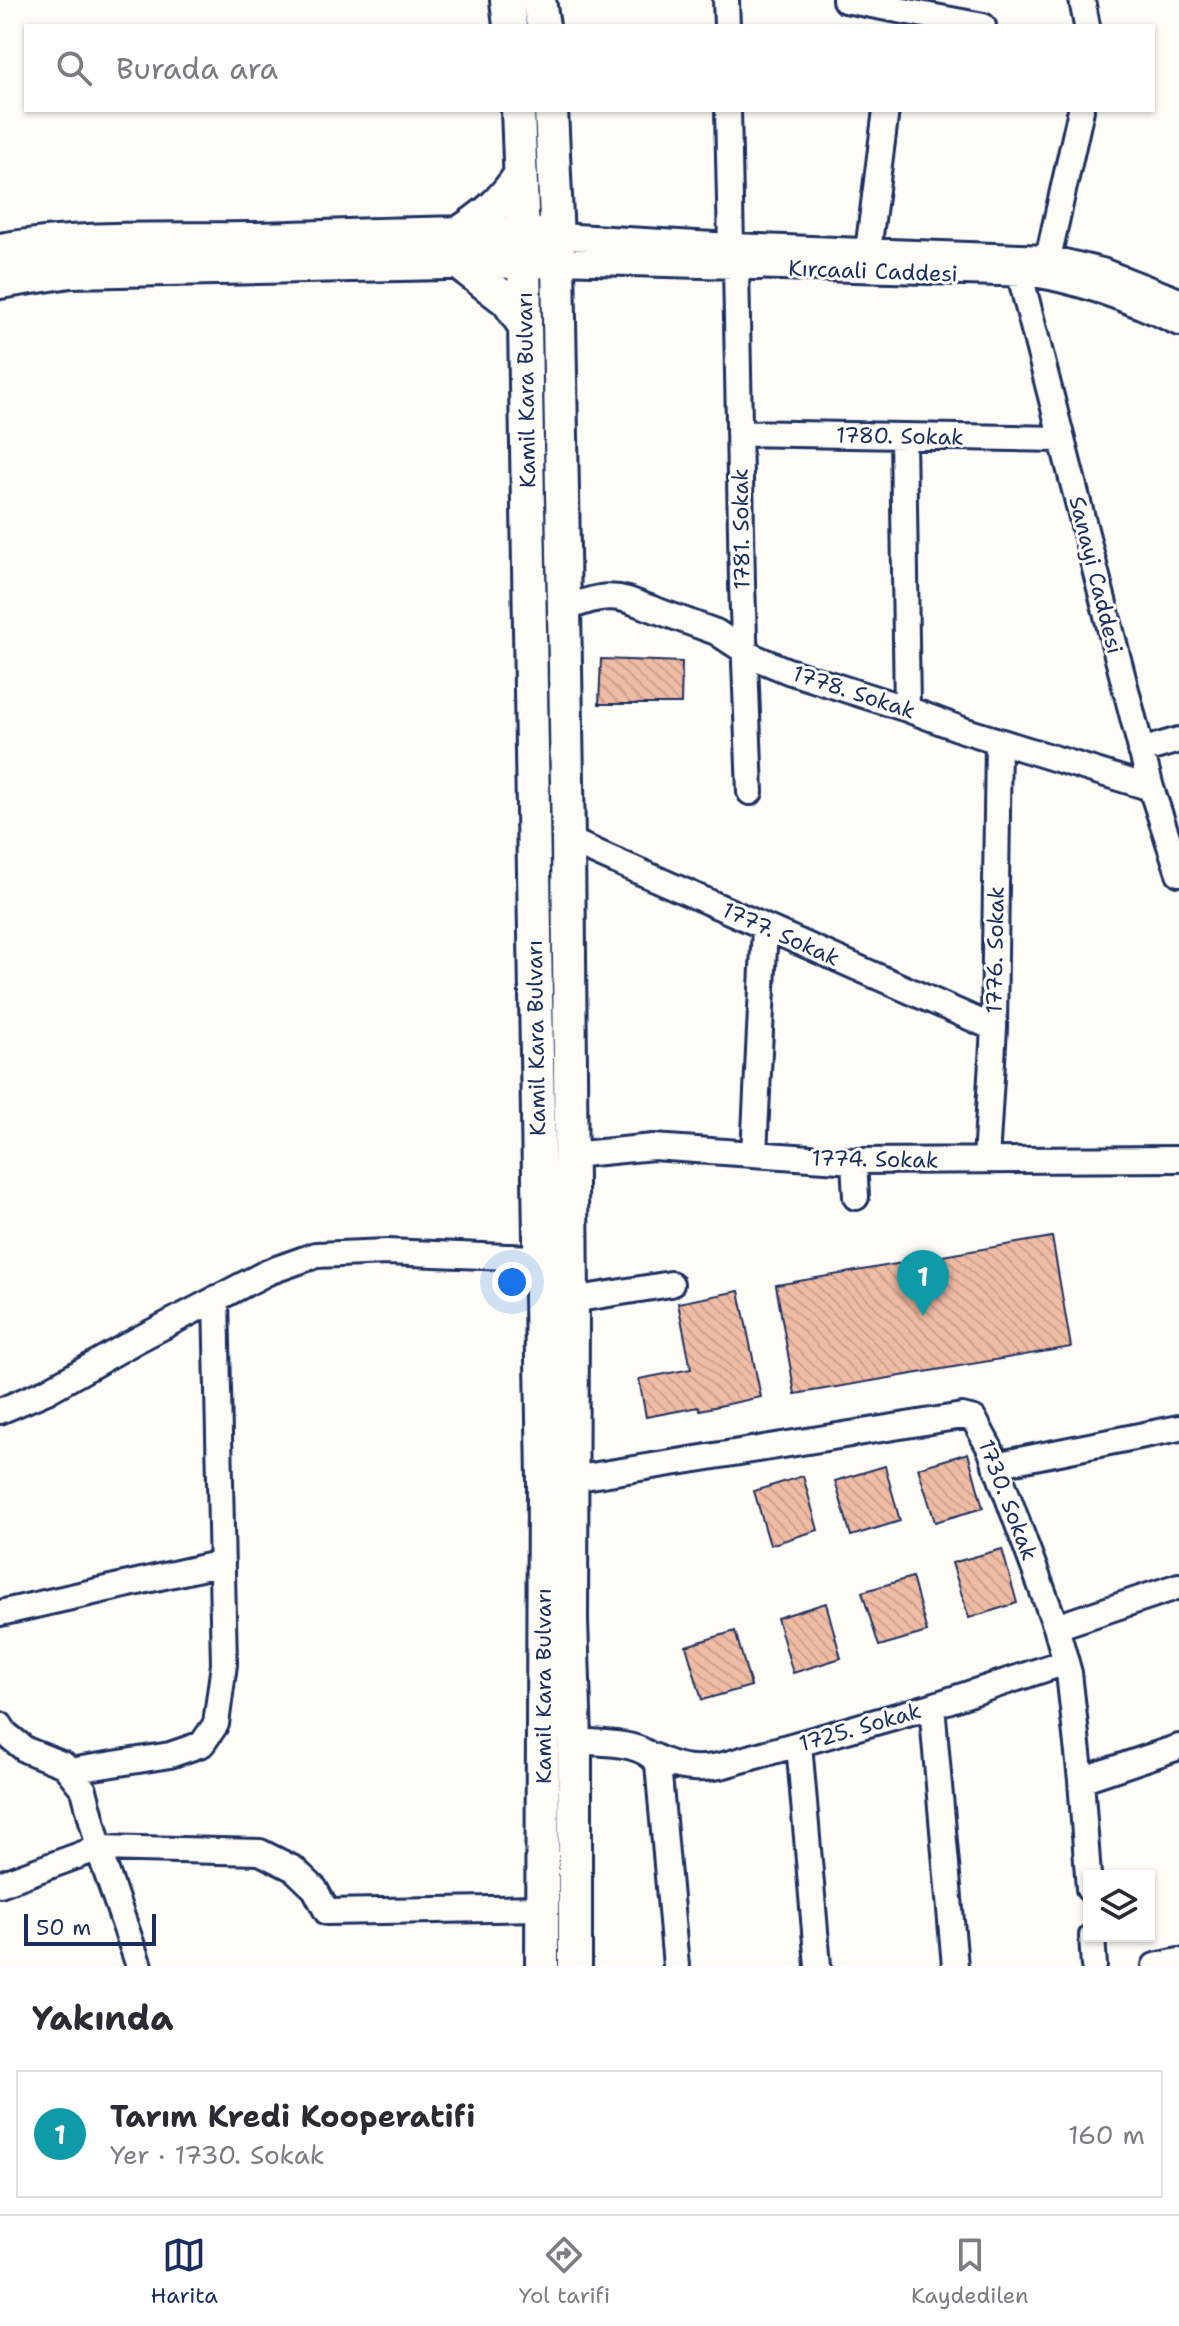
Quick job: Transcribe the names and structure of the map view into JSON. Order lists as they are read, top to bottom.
{
  "streets": {
    "main road": ["Kamil Kara Bulvarı"],
    "street": [
      "Kırcaali Caddesi",
      "1780. Sokak",
      "1781. Sokak",
      "Sanayi Caddesi",
      "1778. Sokak",
      "1777. Sokak",
      "1776. Sokak",
      "1774. Sokak",
      "1730. Sokak",
      "1725. Sokak"
    ]
  },
  "crossings": [
    ["Kırcaali Caddesi", "Kamil Kara Bulvarı"],
    ["Kırcaali Caddesi", "1781. Sokak"],
    ["Kırcaali Caddesi", "Sanayi Caddesi"],
    ["Kamil Kara Bulvarı", "1778. Sokak"],
    ["Kamil Kara Bulvarı", "1777. Sokak"],
    ["Kamil Kara Bulvarı", "1774. Sokak"],
    ["Kamil Kara Bulvarı", "1730. Sokak"],
    ["Kamil Kara Bulvarı", "1725. Sokak"],
    ["1780. Sokak", "1781. Sokak"],
    ["1780. Sokak", "Sanayi Caddesi"],
    ["1781. Sokak", "1778. Sokak"],
    ["Sanayi Caddesi", "1778. Sokak"],
    ["1778. Sokak", "1776. Sokak"],
    ["1777. Sokak", "1776. Sokak"],
    ["1776. Sokak", "1774. Sokak"],
    ["1730. Sokak", "1725. Sokak"]
  ],
  "scale_bar": "50 m",
  "page": {
    "search": "Burada ara",
    "pins": "1",
    "scale": "50 m",
    "heading": "Yakında",
    "list": [
      {
        "mark": "1",
        "name": "Tarım Kredi Kooperatifi",
        "note": "Yer · 1730. Sokak",
        "value": "160 m"
      }
    ],
    "nav": ["Harita", "Yol tarifi", "Kaydedilen"]
  }
}
